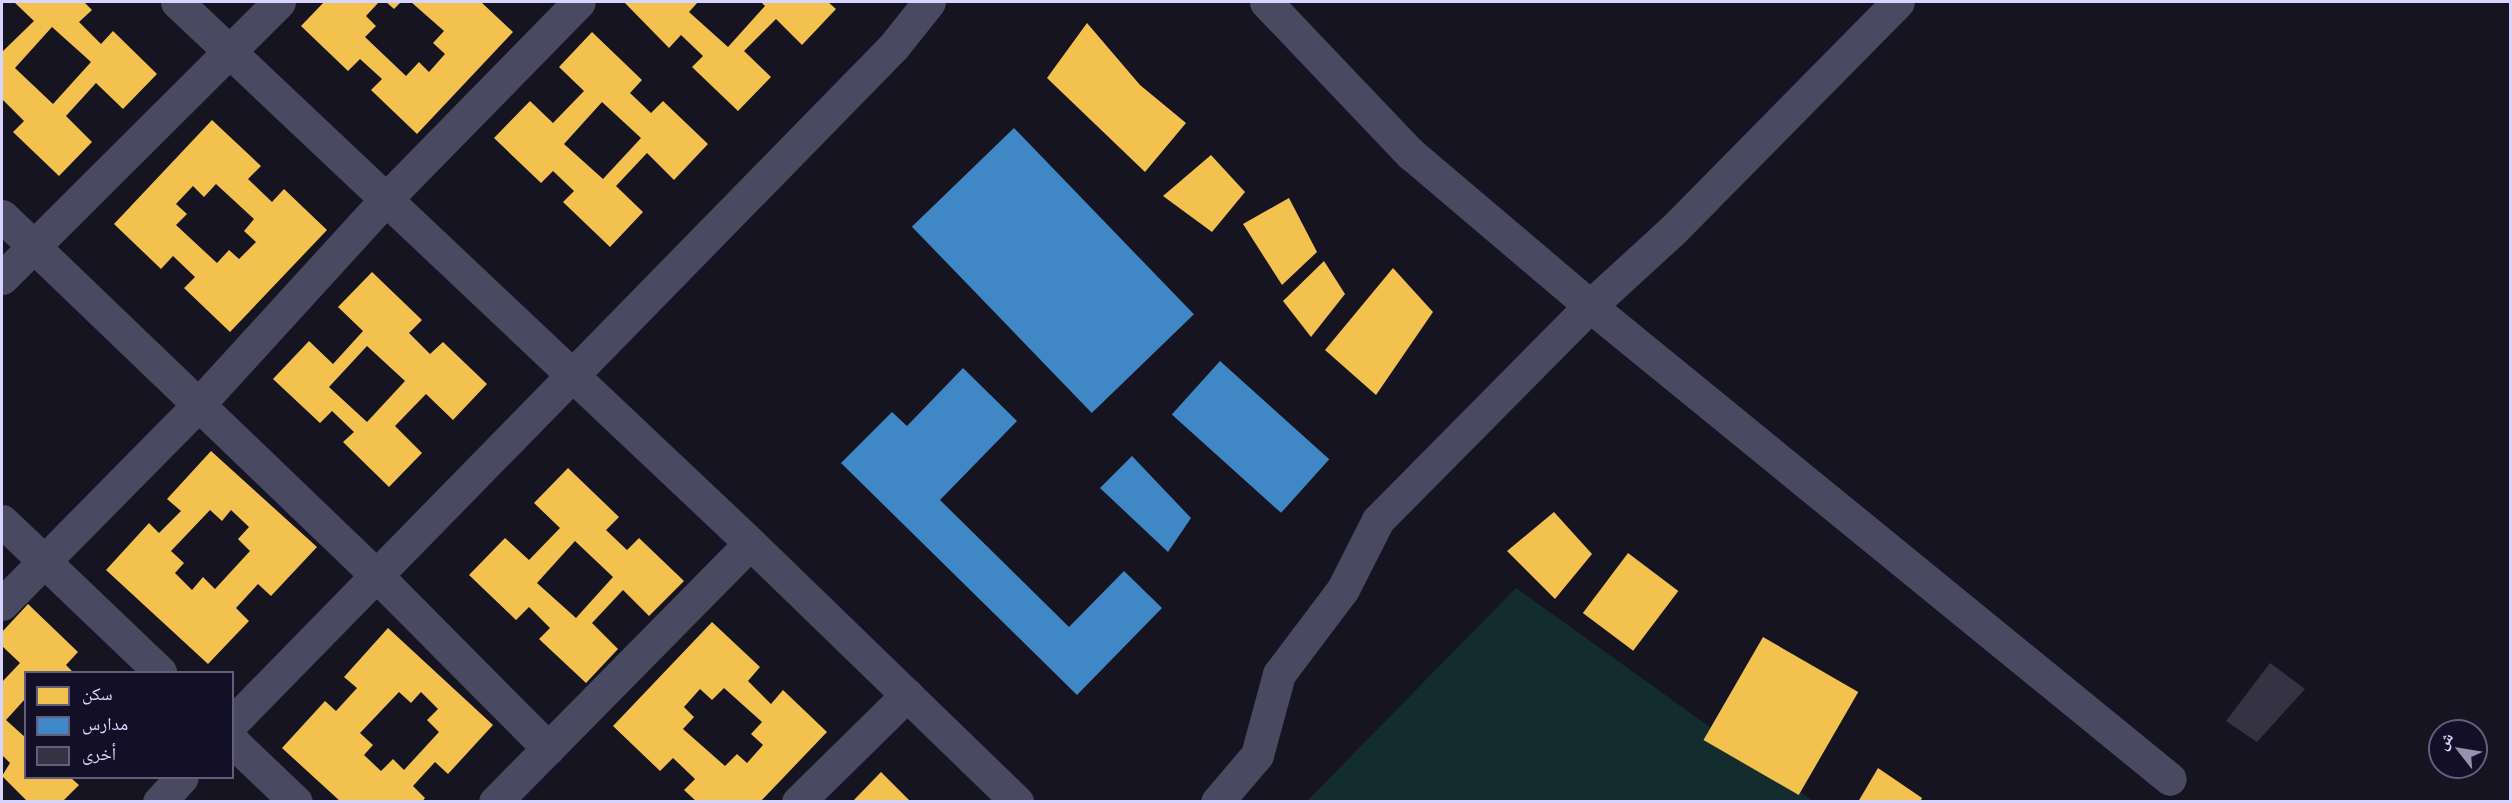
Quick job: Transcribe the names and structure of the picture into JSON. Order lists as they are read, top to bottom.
{
  "legend": ["سكن", "مدارس", "أخرى"],
  "north": "top left"
}
